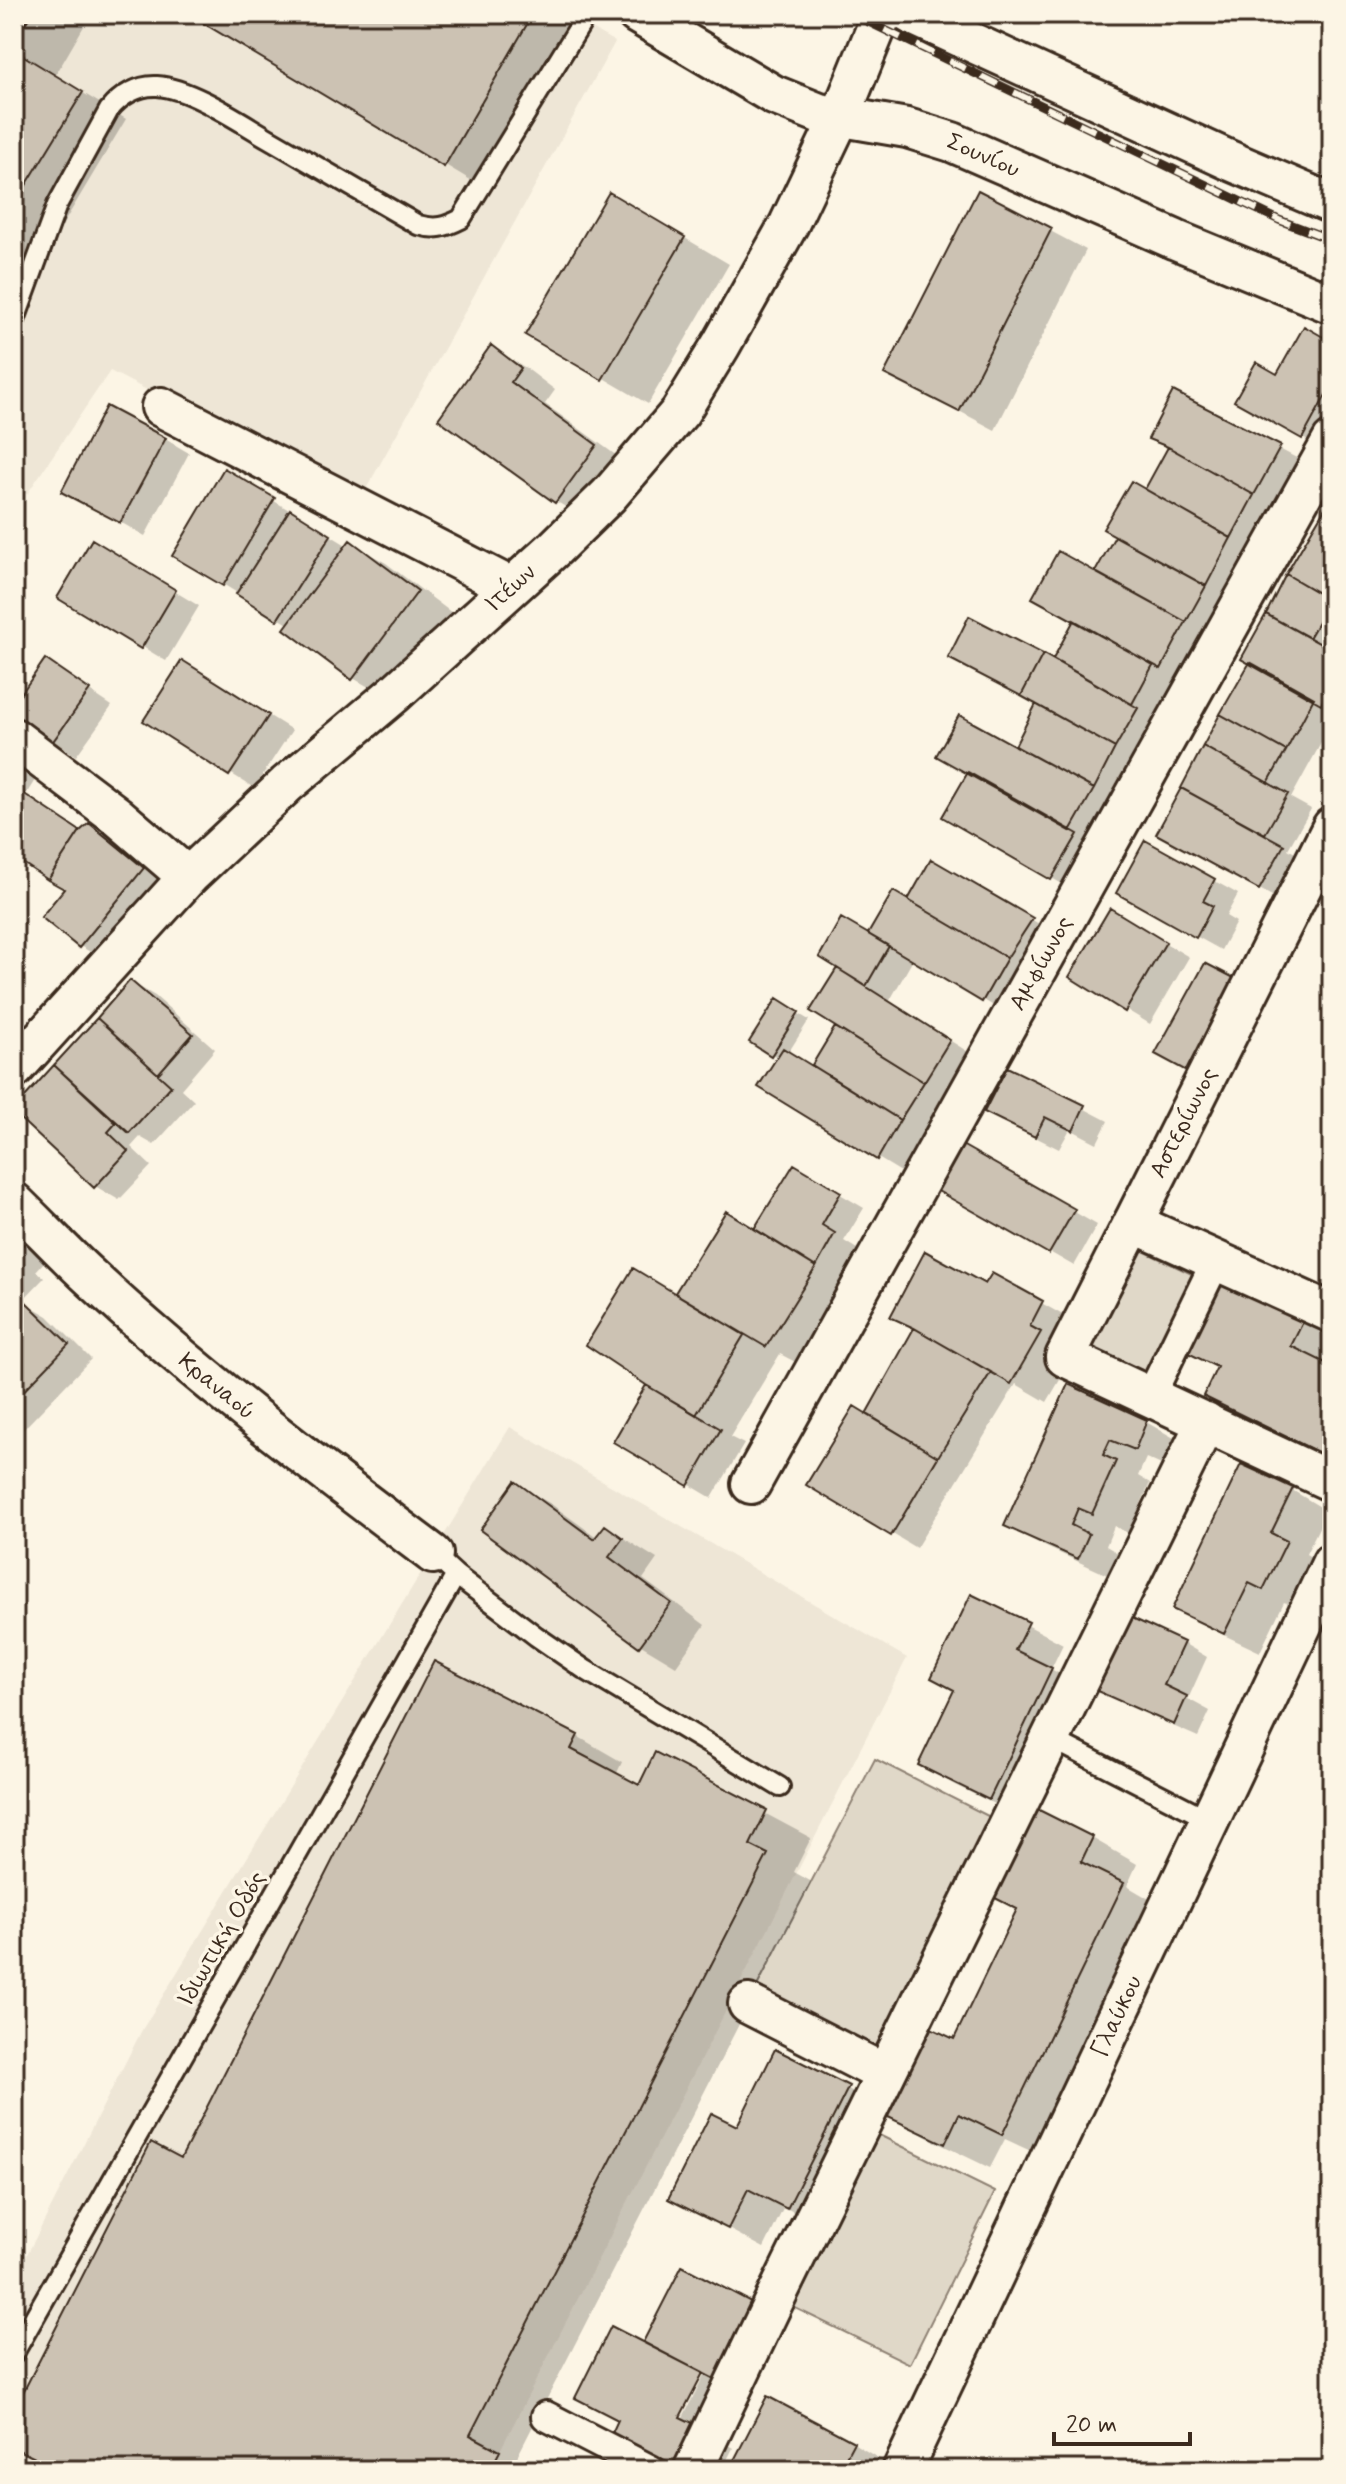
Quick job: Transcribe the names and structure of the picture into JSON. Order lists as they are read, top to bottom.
{
  "streets": {
    "street": [
      "Σουνίου",
      "Ιτέων",
      "Αμφίωνος",
      "Αστερίωνος",
      "Κραναού",
      "Γλαύκου"
    ],
    "lane": ["Ιδιωτική Οδός"]
  },
  "crossings": [
    ["Σουνίου", "Ιτέων"],
    ["Κραναού", "Ιδιωτική Οδός"]
  ],
  "scale_bar": "20 m"
}
